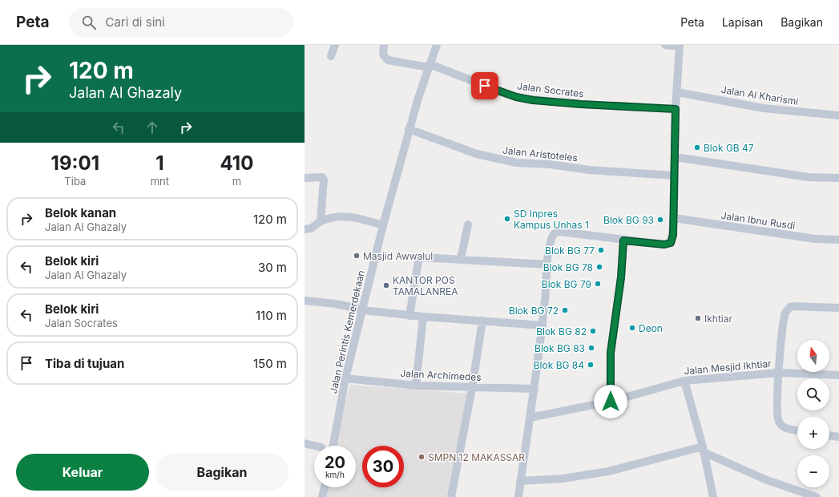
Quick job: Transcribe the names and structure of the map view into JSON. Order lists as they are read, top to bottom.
{
  "streets": {
    "street": [
      "Jalan Socrates",
      "Jalan Al Kharismi",
      "Jalan Aristoteles",
      "Jalan Ibnu Rusdi",
      "Jalan Perintis Kemerdekaan",
      "Jalan Mesjid Ikhtiar",
      "Jalan Archimedes"
    ]
  },
  "crossings": [
    ["Jalan Socrates", "Jalan Perintis Kemerdekaan"],
    ["Jalan Aristoteles", "Jalan Perintis Kemerdekaan"],
    ["Jalan Perintis Kemerdekaan", "Jalan Archimedes"]
  ],
  "places": [
    "Blok GB 47",
    "SD Inpres Kampus Unhas 1",
    "Blok BG 93",
    "Blok BG 77",
    "Masjid Awwalul",
    "Blok BG 78",
    "Blok BG 79",
    "KANTOR POS TAMALANREA",
    "Blok BG 72",
    "Ikhtiar",
    "Deon",
    "Blok BG 82",
    "Blok BG 83",
    "Blok BG 84",
    "SMPN 12 MAKASSAR"
  ],
  "north": "top",
  "page": {
    "header": "Peta",
    "search": "Cari di sini",
    "nav": ["Peta", "Lapisan", "Bagikan"],
    "turn": ["120 m", "Jalan Al Ghazaly"],
    "eta": [
      "19:01",
      "Tiba",
      "1",
      "mnt",
      "410",
      "m"
    ],
    "list": [
      {
        "name": "Belok kanan",
        "note": "Jalan Al Ghazaly",
        "value": "120 m"
      },
      {
        "name": "Belok kiri",
        "note": "Jalan Al Ghazaly",
        "value": "30 m"
      },
      {
        "name": "Belok kiri",
        "note": "Jalan Socrates",
        "value": "110 m"
      },
      {
        "name": "Tiba di tujuan",
        "value": "150 m"
      }
    ],
    "map_buttons": ["+", "−"],
    "speed": "20 km/h",
    "limit": "30",
    "buttons": ["Keluar", "Bagikan"]
  }
}
